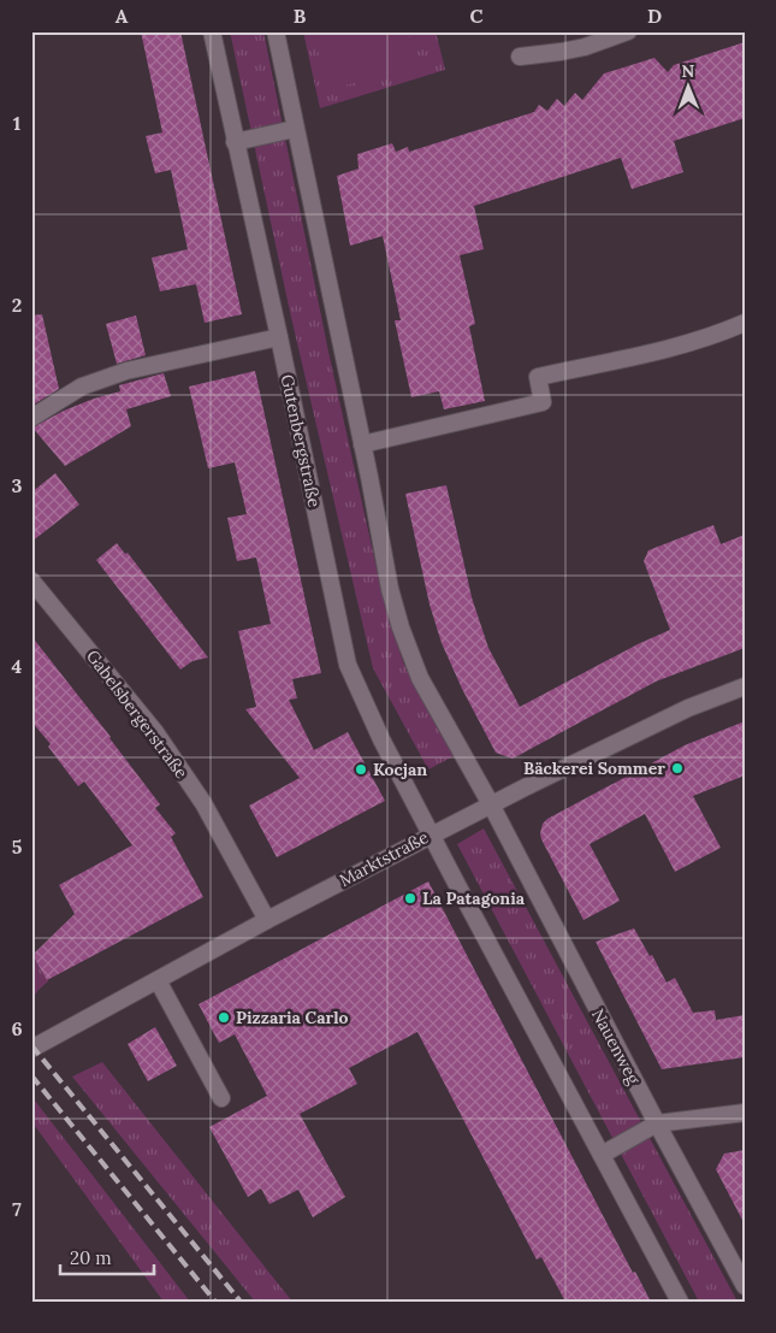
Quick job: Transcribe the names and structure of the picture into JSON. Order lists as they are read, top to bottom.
{
  "streets": {
    "street": [
      "Gutenbergstraße",
      "Gabelsbergerstraße",
      "Marktstraße",
      "Nauenweg"
    ]
  },
  "crossings": [
    ["Gutenbergstraße", "Marktstraße"],
    ["Gabelsbergerstraße", "Marktstraße"],
    ["Marktstraße", "Nauenweg"]
  ],
  "places": [
    "Bäckerei Sommer",
    "Kocjan",
    "La Patagonia",
    "Pizzaria Carlo"
  ],
  "scale_bar": "20 m",
  "north": "top",
  "grid": {
    "columns": [
      "A",
      "B",
      "C",
      "D"
    ],
    "rows": [
      "1",
      "2",
      "3",
      "4",
      "5",
      "6",
      "7"
    ]
  }
}
